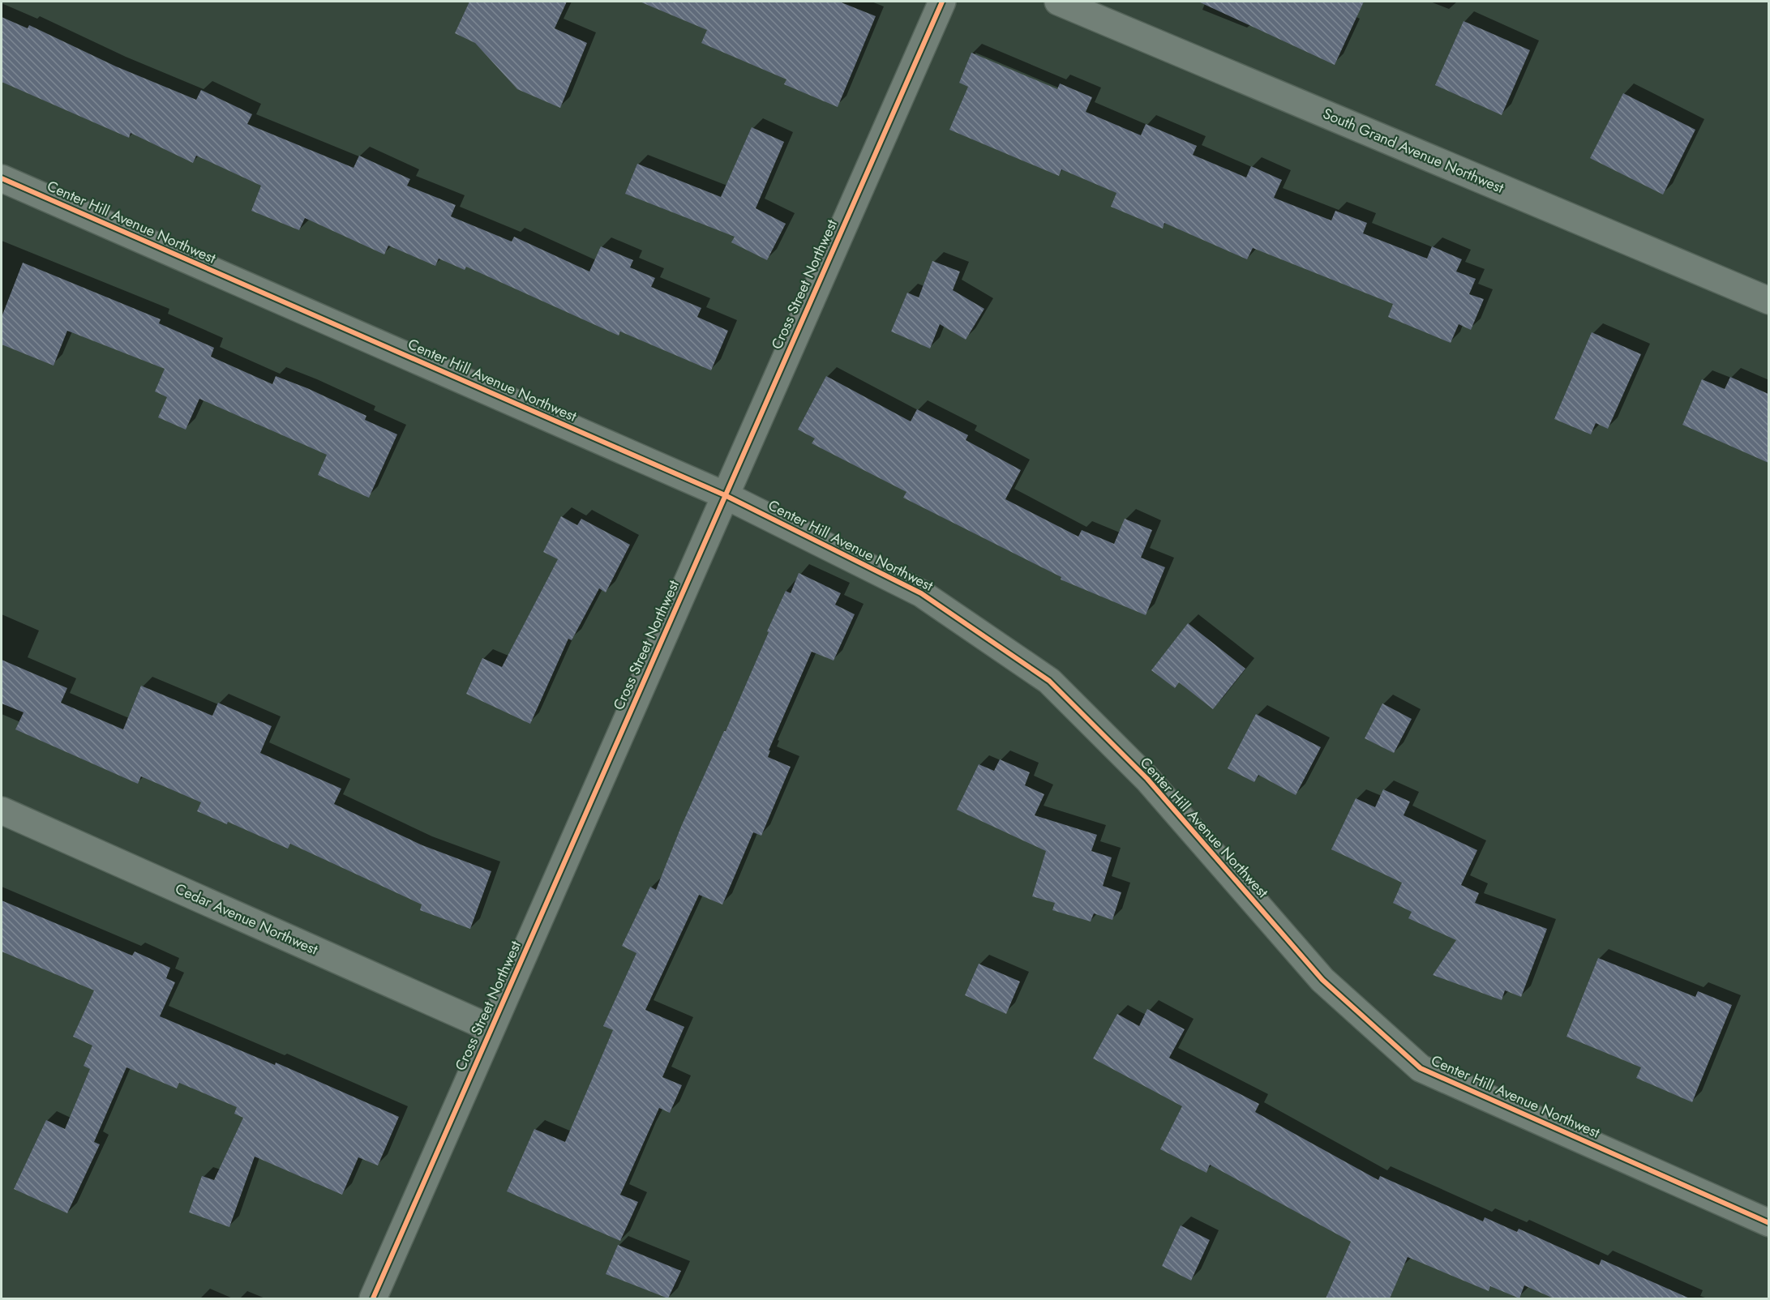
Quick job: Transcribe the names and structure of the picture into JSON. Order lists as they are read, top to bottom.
{
  "streets": {
    "street": [
      "South Grand Avenue Northwest",
      "Center Hill Avenue Northwest",
      "Cross Street Northwest",
      "Cedar Avenue Northwest"
    ]
  },
  "crossings": [
    ["Center Hill Avenue Northwest", "Cross Street Northwest"],
    ["Cross Street Northwest", "Cedar Avenue Northwest"]
  ]
}
